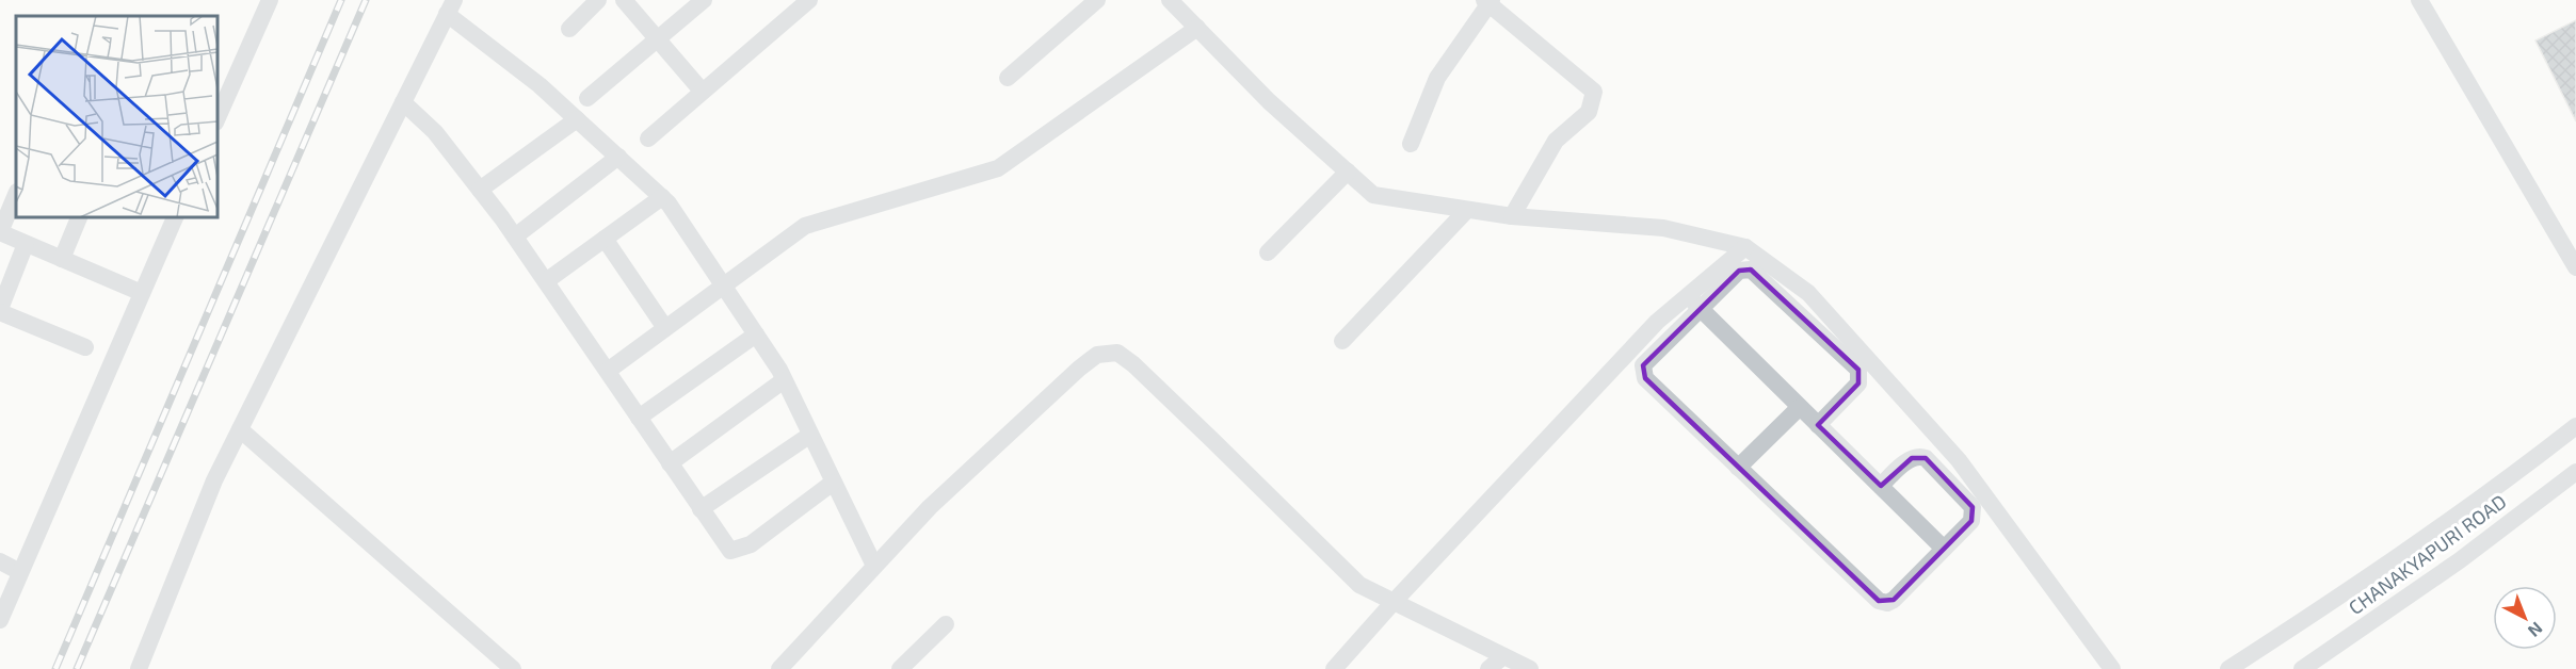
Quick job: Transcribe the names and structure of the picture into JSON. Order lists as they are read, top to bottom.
{
  "streets": {
    "street": ["CHANAKYAPURI ROAD"]
  },
  "north": "bottom right"
}
